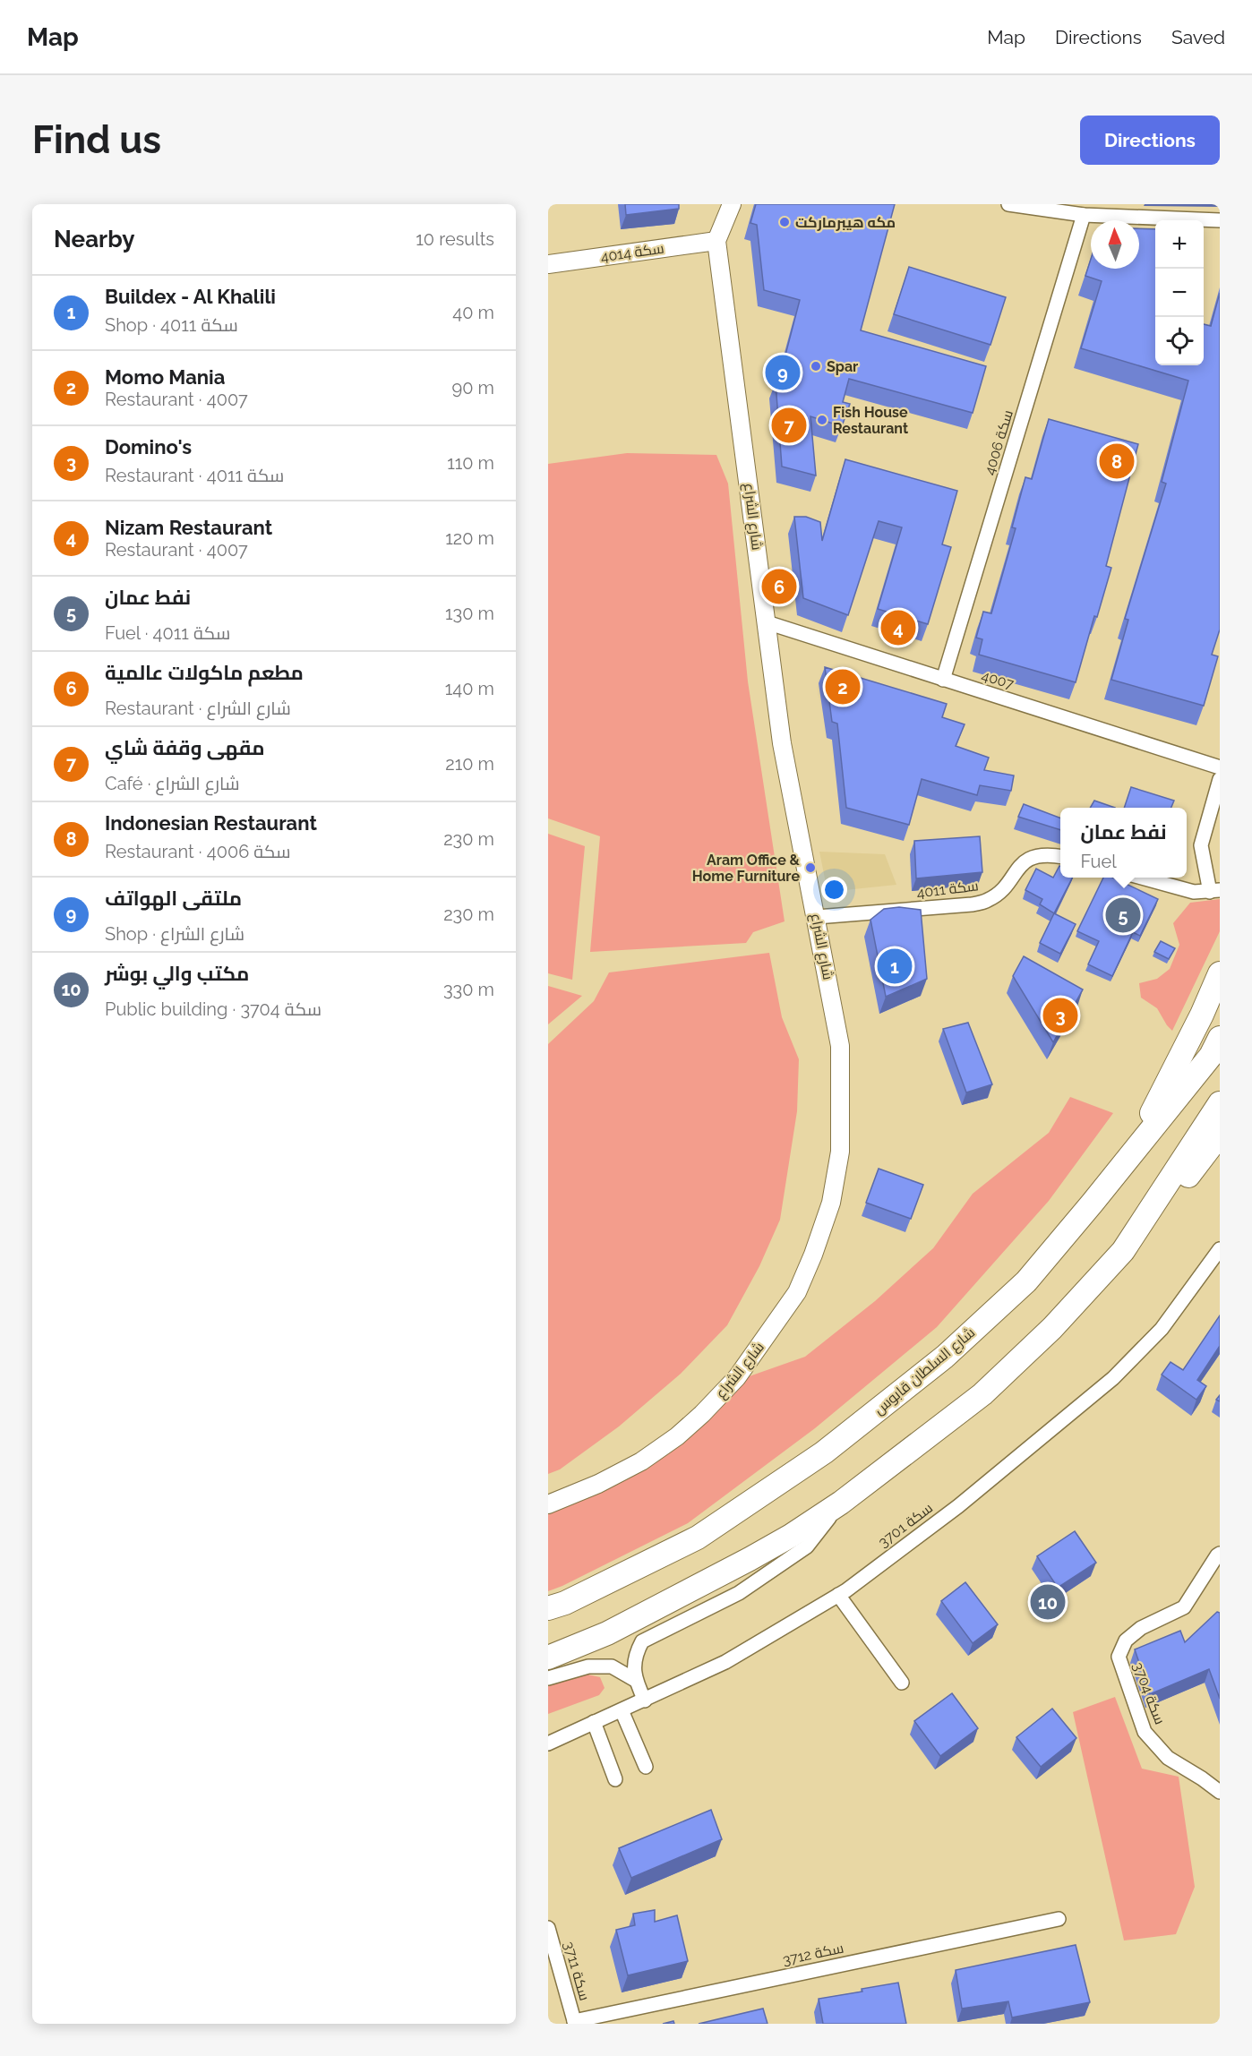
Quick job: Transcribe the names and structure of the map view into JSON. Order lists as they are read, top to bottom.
{
  "streets": {
    "highway": ["شارع السلطان قابوس"],
    "street": [
      "سكة 4014",
      "سكة 4006",
      "شارع الشراع",
      "4007",
      "سكة 4011",
      "سكة 3701",
      "سكة 3704",
      "سكة 3712",
      "سكة 3711"
    ]
  },
  "crossings": [
    ["سكة 4014", "شارع الشراع"],
    ["سكة 4006", "4007"],
    ["شارع الشراع", "4007"],
    ["شارع الشراع", "سكة 4011"],
    ["سكة 3712", "سكة 3711"]
  ],
  "places": [
    "مكه هيبرماركت",
    "Spar",
    "Fish House Restaurant",
    "Aram Office & Home Furniture"
  ],
  "north": "top",
  "page": {
    "header": "Map",
    "nav": ["Map", "Directions", "Saved"],
    "buttons": "Directions",
    "title": "Find us",
    "heading": ["Nearby", "10 results"],
    "map_buttons": ["+", "−"],
    "list": [
      {
        "mark": "1",
        "name": "Buildex - Al Khalili",
        "note": "Shop · سكة 4011",
        "value": "40 m"
      },
      {
        "mark": "2",
        "name": "Momo Mania",
        "note": "Restaurant · 4007",
        "value": "90 m"
      },
      {
        "mark": "3",
        "name": "Domino's",
        "note": "Restaurant · سكة 4011",
        "value": "110 m"
      },
      {
        "mark": "4",
        "name": "Nizam Restaurant",
        "note": "Restaurant · 4007",
        "value": "120 m"
      },
      {
        "mark": "5",
        "name": "نفط عمان",
        "note": "Fuel · سكة 4011",
        "value": "130 m"
      },
      {
        "mark": "6",
        "name": "مطعم ماكولات عالمية",
        "note": "Restaurant · شارع الشراع",
        "value": "140 m"
      },
      {
        "mark": "7",
        "name": "مقهى وقفة شاي",
        "note": "Café · شارع الشراع",
        "value": "210 m"
      },
      {
        "mark": "8",
        "name": "Indonesian Restaurant",
        "note": "Restaurant · سكة 4006",
        "value": "230 m"
      },
      {
        "mark": "9",
        "name": "ملتقى الهواتف",
        "note": "Shop · شارع الشراع",
        "value": "230 m"
      },
      {
        "mark": "10",
        "name": "مكتب والي بوشر",
        "note": "Public building · سكة 3704",
        "value": "330 m"
      }
    ],
    "pins": [
      "9",
      "7",
      "8",
      "6",
      "4",
      "2",
      "5",
      "1",
      "3",
      "10"
    ],
    "popup": ["نفط عمان", "Fuel"]
  }
}
